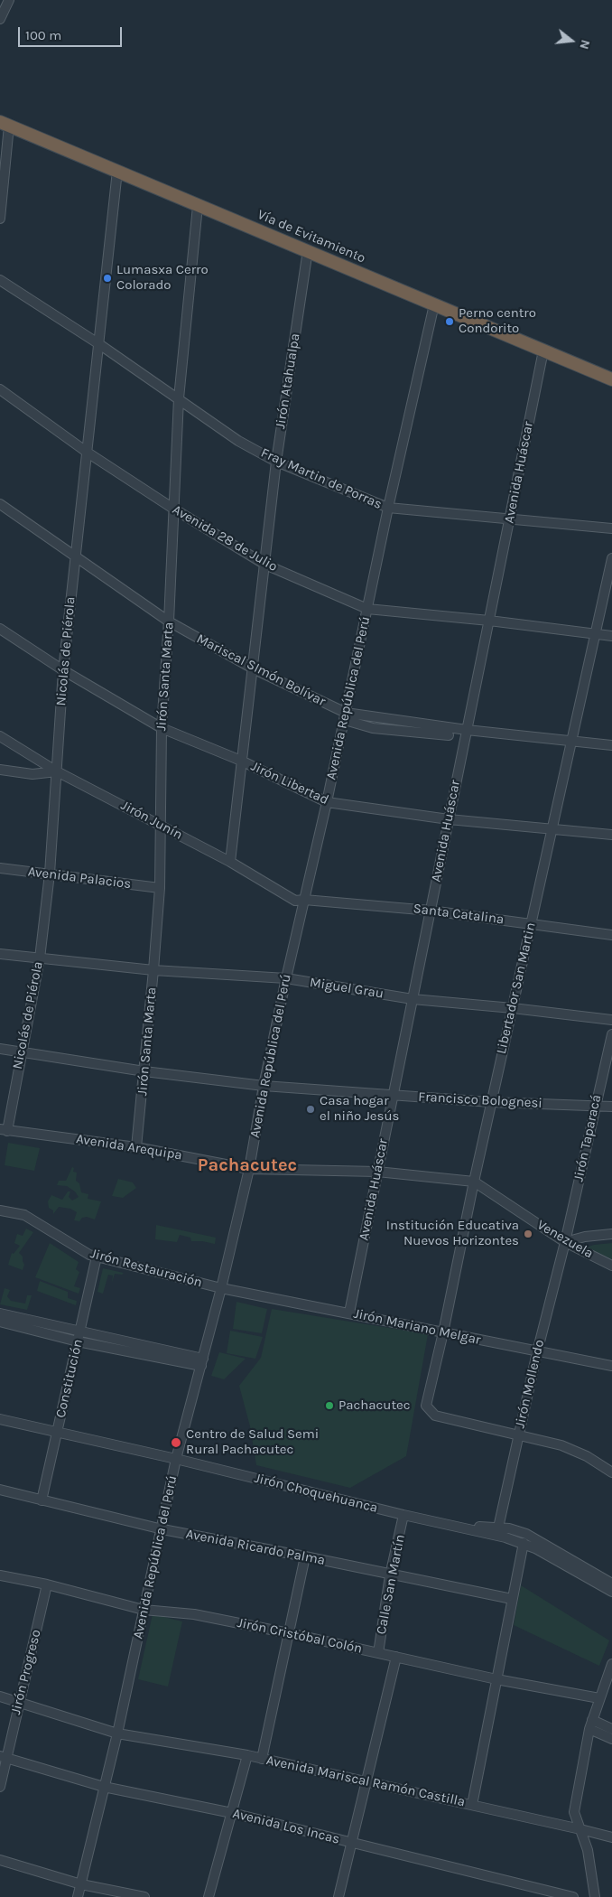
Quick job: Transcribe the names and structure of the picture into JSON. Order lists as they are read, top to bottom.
{
  "streets": {
    "highway": ["Vía de Evitamiento"],
    "street": [
      "Jirón Atahualpa",
      "Avenida Huáscar",
      "Fray Martin de Porras",
      "Avenida 28 de Julio",
      "Nicolás de Piérola",
      "Mariscal SImón Bolívar",
      "Jirón Santa Marta",
      "Avenida República del Perú",
      "Jirón Libertad",
      "Jirón Junín",
      "Avenida Palacios",
      "Santa Catalina",
      "Miguel Grau",
      "Libertador San Martin",
      "Francisco Bolognesi",
      "Jirón Taparacá",
      "Avenida Arequipa",
      "Venezuela",
      "Jirón Restauración",
      "Jirón Mariano Melgar",
      "Constitución",
      "Jirón Mollendo",
      "Jirón Choquehuanca",
      "Avenida Ricardo Palma",
      "Calle San Martín",
      "Jirón Cristóbal Colón",
      "Jirón Progreso",
      "Avenida Mariscal Ramón Castilla",
      "Avenida Los Incas"
    ]
  },
  "crossings": [
    ["Vía de Evitamiento", "Jirón Atahualpa"],
    ["Vía de Evitamiento", "Avenida Huáscar"],
    ["Vía de Evitamiento", "Nicolás de Piérola"],
    ["Vía de Evitamiento", "Jirón Santa Marta"],
    ["Vía de Evitamiento", "Avenida República del Perú"],
    ["Jirón Atahualpa", "Fray Martin de Porras"],
    ["Jirón Atahualpa", "Avenida 28 de Julio"],
    ["Jirón Atahualpa", "Mariscal SImón Bolívar"],
    ["Jirón Atahualpa", "Jirón Libertad"],
    ["Jirón Atahualpa", "Jirón Junín"],
    ["Avenida Huáscar", "Fray Martin de Porras"],
    ["Avenida Huáscar", "Avenida 28 de Julio"],
    ["Avenida Huáscar", "Mariscal SImón Bolívar"],
    ["Avenida Huáscar", "Jirón Libertad"],
    ["Avenida Huáscar", "Santa Catalina"],
    ["Avenida Huáscar", "Miguel Grau"],
    ["Avenida Huáscar", "Francisco Bolognesi"],
    ["Avenida Huáscar", "Avenida Arequipa"],
    ["Avenida Huáscar", "Jirón Mariano Melgar"],
    ["Fray Martin de Porras", "Nicolás de Piérola"],
    ["Fray Martin de Porras", "Jirón Santa Marta"],
    ["Fray Martin de Porras", "Avenida República del Perú"],
    ["Avenida 28 de Julio", "Nicolás de Piérola"],
    ["Avenida 28 de Julio", "Jirón Santa Marta"],
    ["Avenida 28 de Julio", "Avenida República del Perú"],
    ["Avenida 28 de Julio", "Libertador San Martin"],
    ["Nicolás de Piérola", "Mariscal SImón Bolívar"],
    ["Nicolás de Piérola", "Jirón Libertad"],
    ["Nicolás de Piérola", "Jirón Junín"],
    ["Nicolás de Piérola", "Avenida Palacios"],
    ["Nicolás de Piérola", "Miguel Grau"],
    ["Nicolás de Piérola", "Francisco Bolognesi"],
    ["Nicolás de Piérola", "Avenida Arequipa"],
    ["Mariscal SImón Bolívar", "Jirón Santa Marta"],
    ["Mariscal SImón Bolívar", "Avenida República del Perú"],
    ["Mariscal SImón Bolívar", "Libertador San Martin"],
    ["Jirón Santa Marta", "Jirón Libertad"],
    ["Jirón Santa Marta", "Jirón Junín"],
    ["Jirón Santa Marta", "Avenida Palacios"],
    ["Jirón Santa Marta", "Miguel Grau"],
    ["Jirón Santa Marta", "Francisco Bolognesi"],
    ["Jirón Santa Marta", "Avenida Arequipa"],
    ["Avenida República del Perú", "Jirón Libertad"],
    ["Avenida República del Perú", "Jirón Junín"],
    ["Avenida República del Perú", "Santa Catalina"],
    ["Avenida República del Perú", "Miguel Grau"],
    ["Avenida República del Perú", "Francisco Bolognesi"],
    ["Avenida República del Perú", "Avenida Arequipa"],
    ["Avenida República del Perú", "Jirón Restauración"],
    ["Avenida República del Perú", "Jirón Mariano Melgar"],
    ["Avenida República del Perú", "Jirón Choquehuanca"],
    ["Avenida República del Perú", "Avenida Ricardo Palma"],
    ["Avenida República del Perú", "Jirón Cristóbal Colón"],
    ["Avenida República del Perú", "Avenida Mariscal Ramón Castilla"],
    ["Avenida República del Perú", "Avenida Los Incas"],
    ["Jirón Libertad", "Libertador San Martin"],
    ["Jirón Junín", "Santa Catalina"],
    ["Santa Catalina", "Libertador San Martin"],
    ["Miguel Grau", "Libertador San Martin"],
    ["Libertador San Martin", "Francisco Bolognesi"],
    ["Libertador San Martin", "Avenida Arequipa"],
    ["Libertador San Martin", "Venezuela"],
    ["Libertador San Martin", "Jirón Mariano Melgar"],
    ["Libertador San Martin", "Jirón Mollendo"],
    ["Francisco Bolognesi", "Jirón Taparacá"],
    ["Jirón Taparacá", "Venezuela"],
    ["Jirón Taparacá", "Jirón Mollendo"],
    ["Avenida Arequipa", "Venezuela"],
    ["Venezuela", "Jirón Mollendo"],
    ["Jirón Restauración", "Jirón Mariano Melgar"],
    ["Jirón Restauración", "Constitución"],
    ["Jirón Mariano Melgar", "Jirón Mollendo"],
    ["Constitución", "Jirón Choquehuanca"],
    ["Constitución", "Avenida Ricardo Palma"],
    ["Jirón Mollendo", "Jirón Choquehuanca"],
    ["Jirón Choquehuanca", "Calle San Martín"],
    ["Avenida Ricardo Palma", "Calle San Martín"],
    ["Calle San Martín", "Jirón Cristóbal Colón"],
    ["Jirón Cristóbal Colón", "Jirón Progreso"],
    ["Jirón Progreso", "Avenida Mariscal Ramón Castilla"],
    ["Jirón Progreso", "Avenida Los Incas"]
  ],
  "districts": ["Pachacutec"],
  "places": [
    "Lumasxa Cerro Colorado",
    "Perno centro Condorito",
    "Casa hogar el niño Jesús",
    "Institución Educativa Nuevos Horizontes",
    "Pachacutec",
    "Centro de Salud Semi Rural Pachacutec"
  ],
  "scale_bar": "100 m",
  "north": "right"
}
